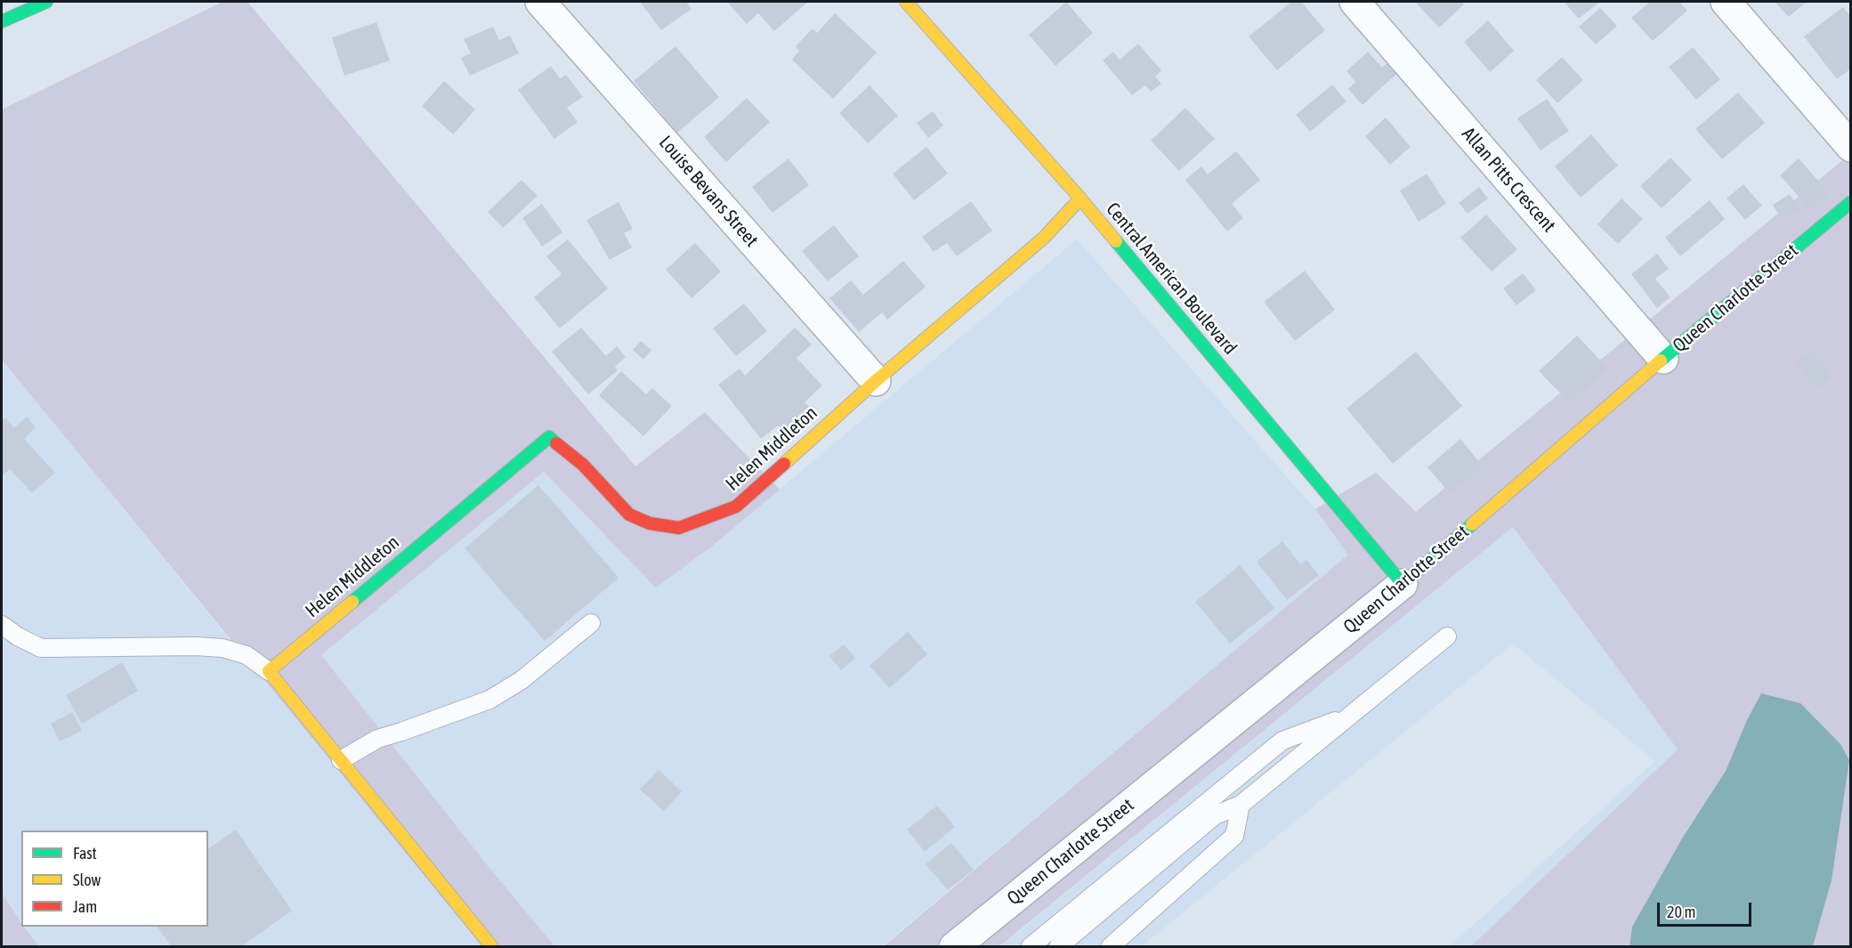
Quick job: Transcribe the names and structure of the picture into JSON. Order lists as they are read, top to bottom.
{
  "streets": {
    "street": [
      "Allan Pitts Crescent",
      "Louise Bevans Street",
      "Central American Boulevard",
      "Queen Charlotte Street",
      "Helen Middleton"
    ]
  },
  "crossings": [
    ["Allan Pitts Crescent", "Queen Charlotte Street"],
    ["Louise Bevans Street", "Helen Middleton"],
    ["Central American Boulevard", "Queen Charlotte Street"],
    ["Central American Boulevard", "Helen Middleton"]
  ],
  "legend": ["Fast", "Slow", "Jam"],
  "scale_bar": "20 m"
}
